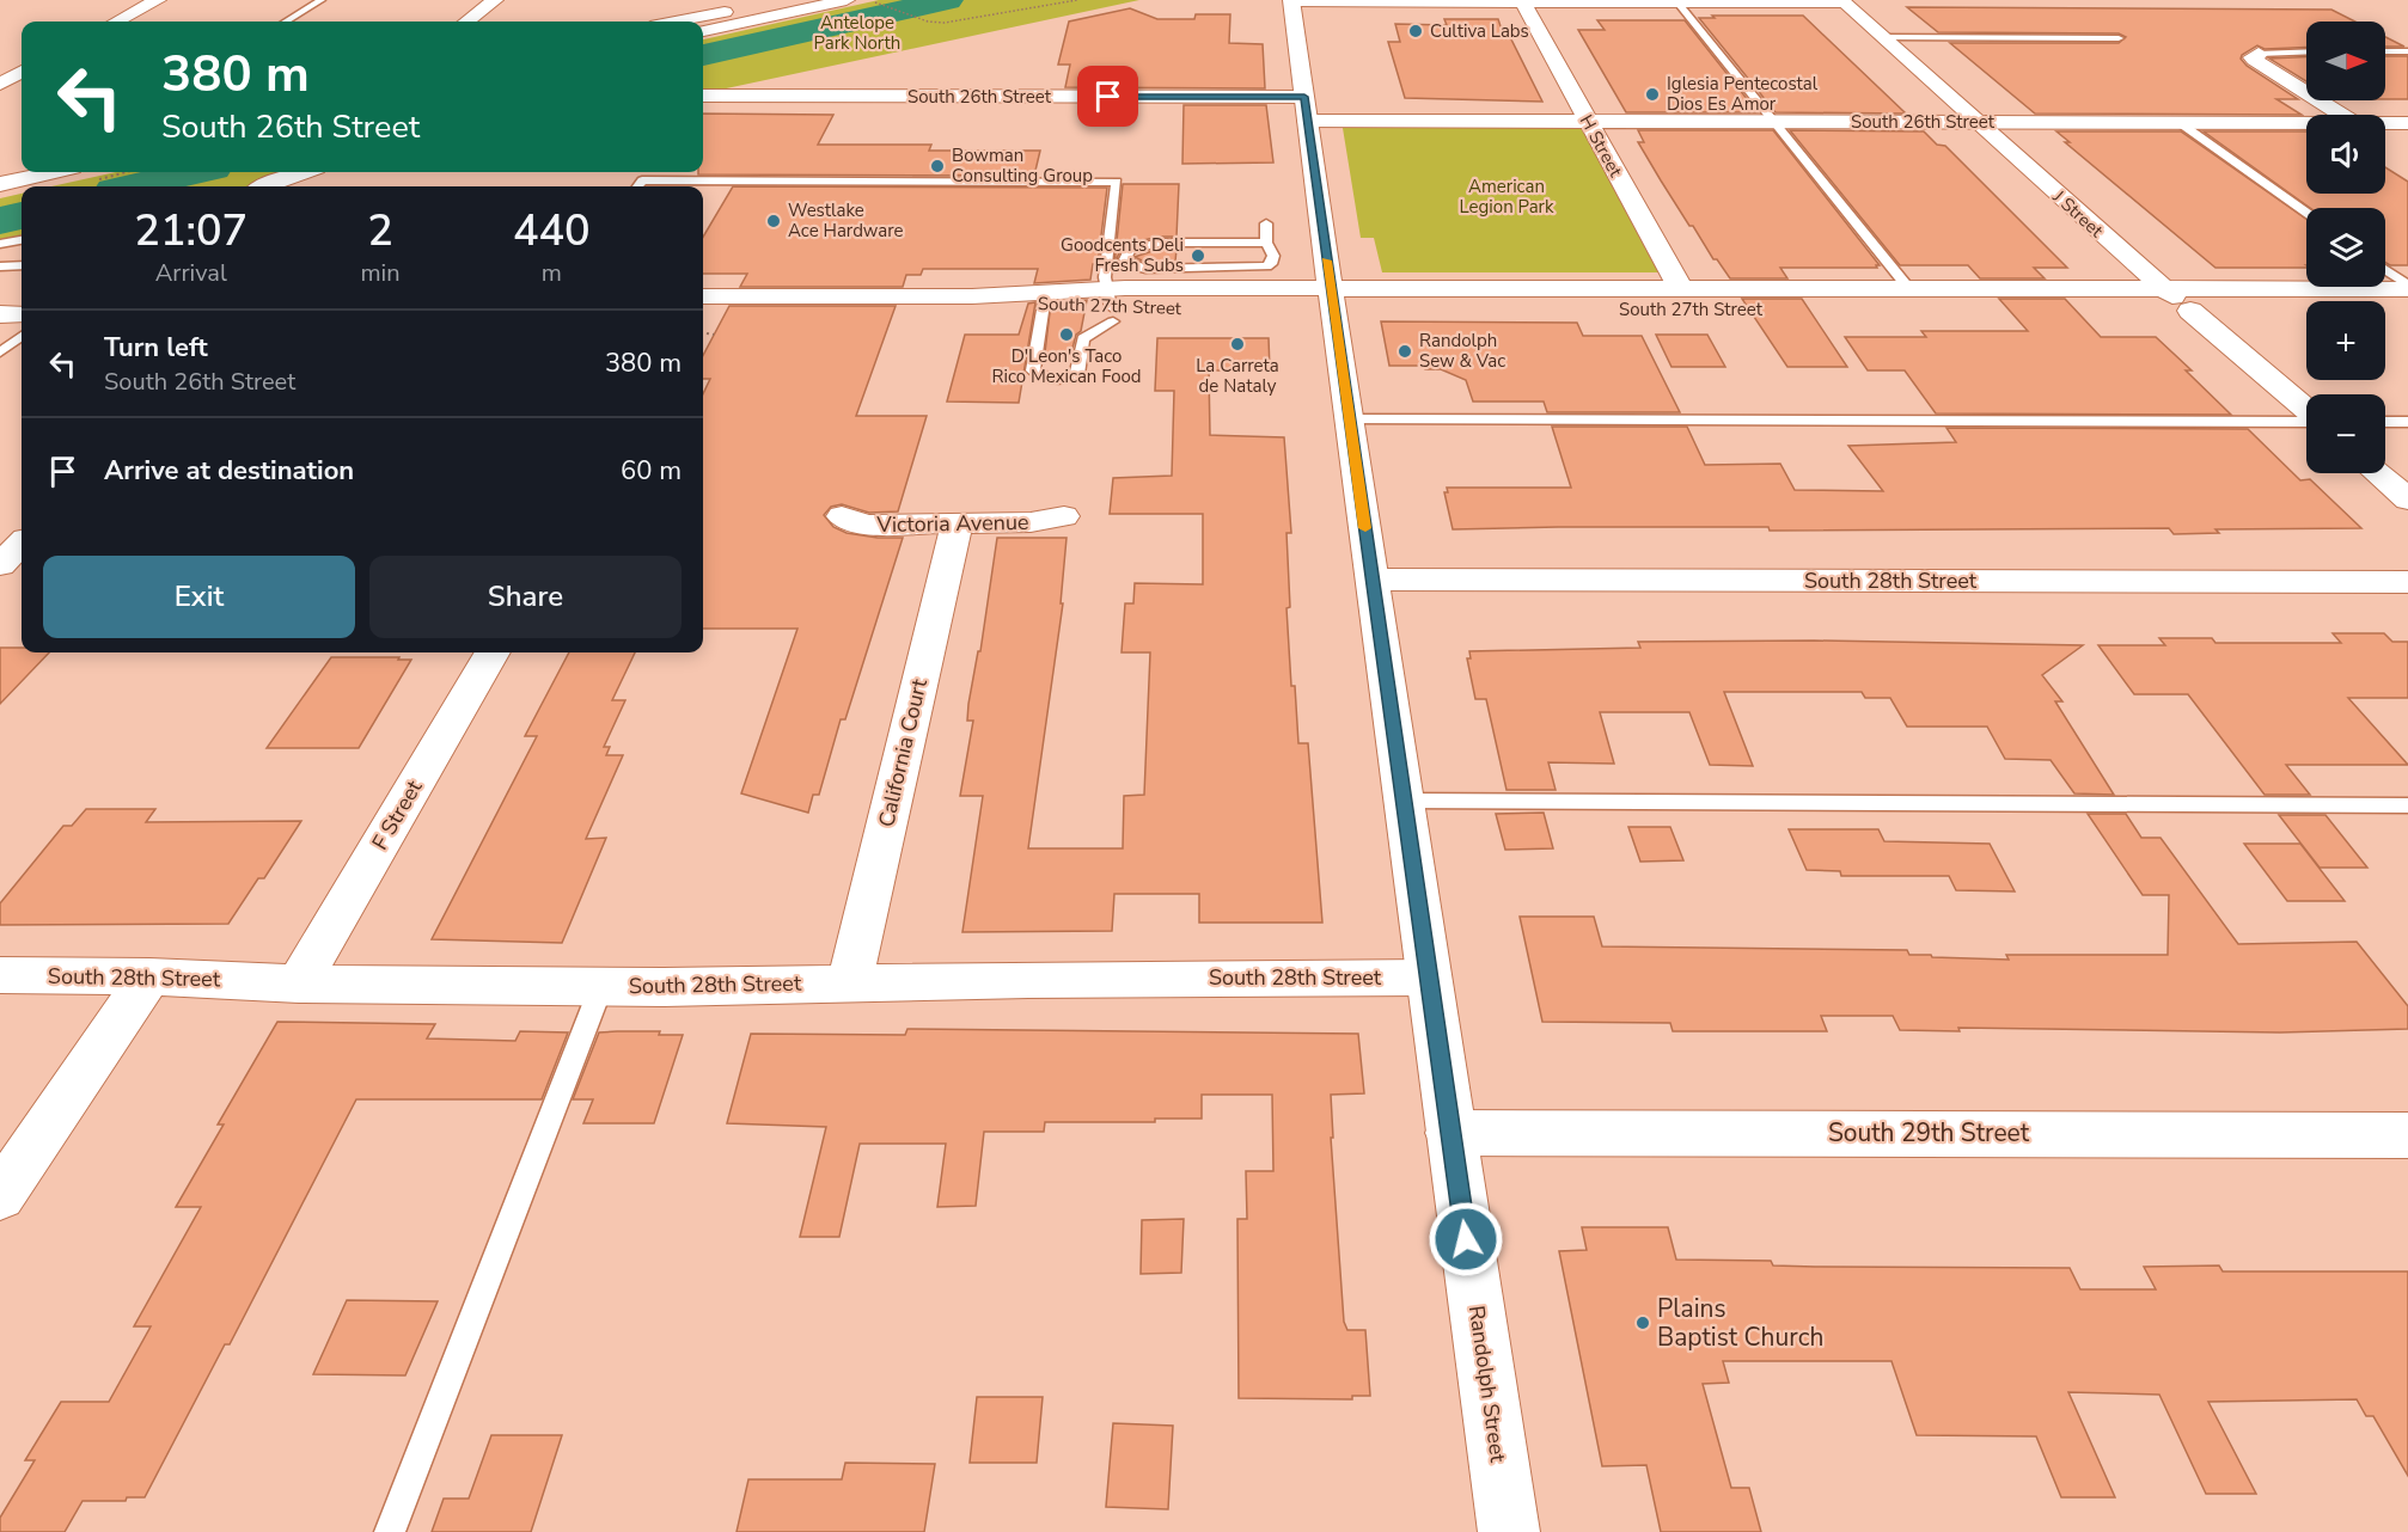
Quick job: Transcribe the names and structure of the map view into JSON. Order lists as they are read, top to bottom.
{
  "streets": {
    "street": [
      "South 26th Street",
      "H Street",
      "J Street",
      "South 27th Street",
      "Victoria Avenue",
      "South 28th Street",
      "California Court",
      "F Street",
      "South 29th Street",
      "Randolph Street"
    ]
  },
  "crossings": [
    ["South 26th Street", "H Street"],
    ["South 26th Street", "J Street"],
    ["South 26th Street", "Randolph Street"],
    ["H Street", "South 27th Street"],
    ["J Street", "South 27th Street"],
    ["South 27th Street", "Randolph Street"],
    ["Victoria Avenue", "California Court"],
    ["South 28th Street", "California Court"],
    ["South 28th Street", "F Street"],
    ["South 28th Street", "Randolph Street"],
    ["South 29th Street", "Randolph Street"]
  ],
  "parks": ["Antelope Park North", "American Legion Park"],
  "places": [
    "Cultiva Labs",
    "Iglesia Pentecostal Dios Es Amor",
    "Bowman Consulting Group",
    "Westlake Ace Hardware",
    "Goodcents Deli Fresh Subs",
    "D'Leon's Taco Rico Mexican Food",
    "La Carreta de Nataly",
    "Randolph Sew & Vac",
    "Plains Baptist Church"
  ],
  "north": "right",
  "page": {
    "map_buttons": ["+", "−"],
    "turn": ["380 m", "South 26th Street"],
    "eta": [
      "21:07",
      "Arrival",
      "2",
      "min",
      "440",
      "m"
    ],
    "list": [
      {
        "name": "Turn left",
        "note": "South 26th Street",
        "value": "380 m"
      },
      {
        "name": "Arrive at destination",
        "value": "60 m"
      }
    ],
    "buttons": ["Exit", "Share"]
  }
}
